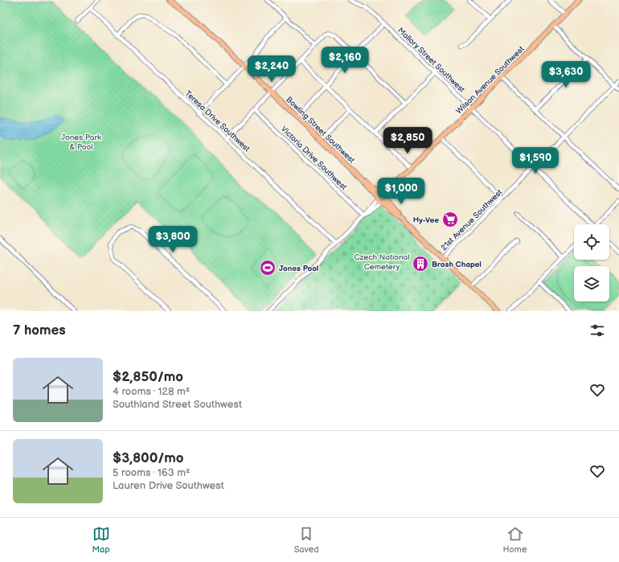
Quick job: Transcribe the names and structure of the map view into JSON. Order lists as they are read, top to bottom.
{
  "streets": {
    "main road": ["Wilson Avenue Southwest", "Bowling Street Southwest"],
    "street": [
      "Mallory Street Southwest",
      "Teresa Drive Southwest",
      "Victoria Drive Southwest",
      "21st Avenue Southwest"
    ]
  },
  "crossings": [
    ["Mallory Street Southwest", "Wilson Avenue Southwest"],
    ["Mallory Street Southwest", "21st Avenue Southwest"],
    ["Wilson Avenue Southwest", "Bowling Street Southwest"],
    ["Bowling Street Southwest", "21st Avenue Southwest"]
  ],
  "parks": ["Jones Park & Pool", "Czech National Cemetery"],
  "places": {
    "supermarket": ["Hy-Vee"],
    "building": ["Brosh Chapel"],
    "sports": ["Jones Pool"]
  },
  "page": {
    "price": [
      "$2,160",
      "$2,240",
      "$3,630",
      "$2,850",
      "$1,590",
      "$1,000",
      "$3,800"
    ],
    "heading": "7 homes",
    "list": [
      {
        "name": "$2,850/mo",
        "note": "4 rooms · 128 m² · Southland Street Southwest"
      },
      {
        "name": "$3,800/mo",
        "note": "5 rooms · 163 m² · Lauren Drive Southwest"
      }
    ],
    "tabs": ["Map", "Saved", "Home"]
  }
}
